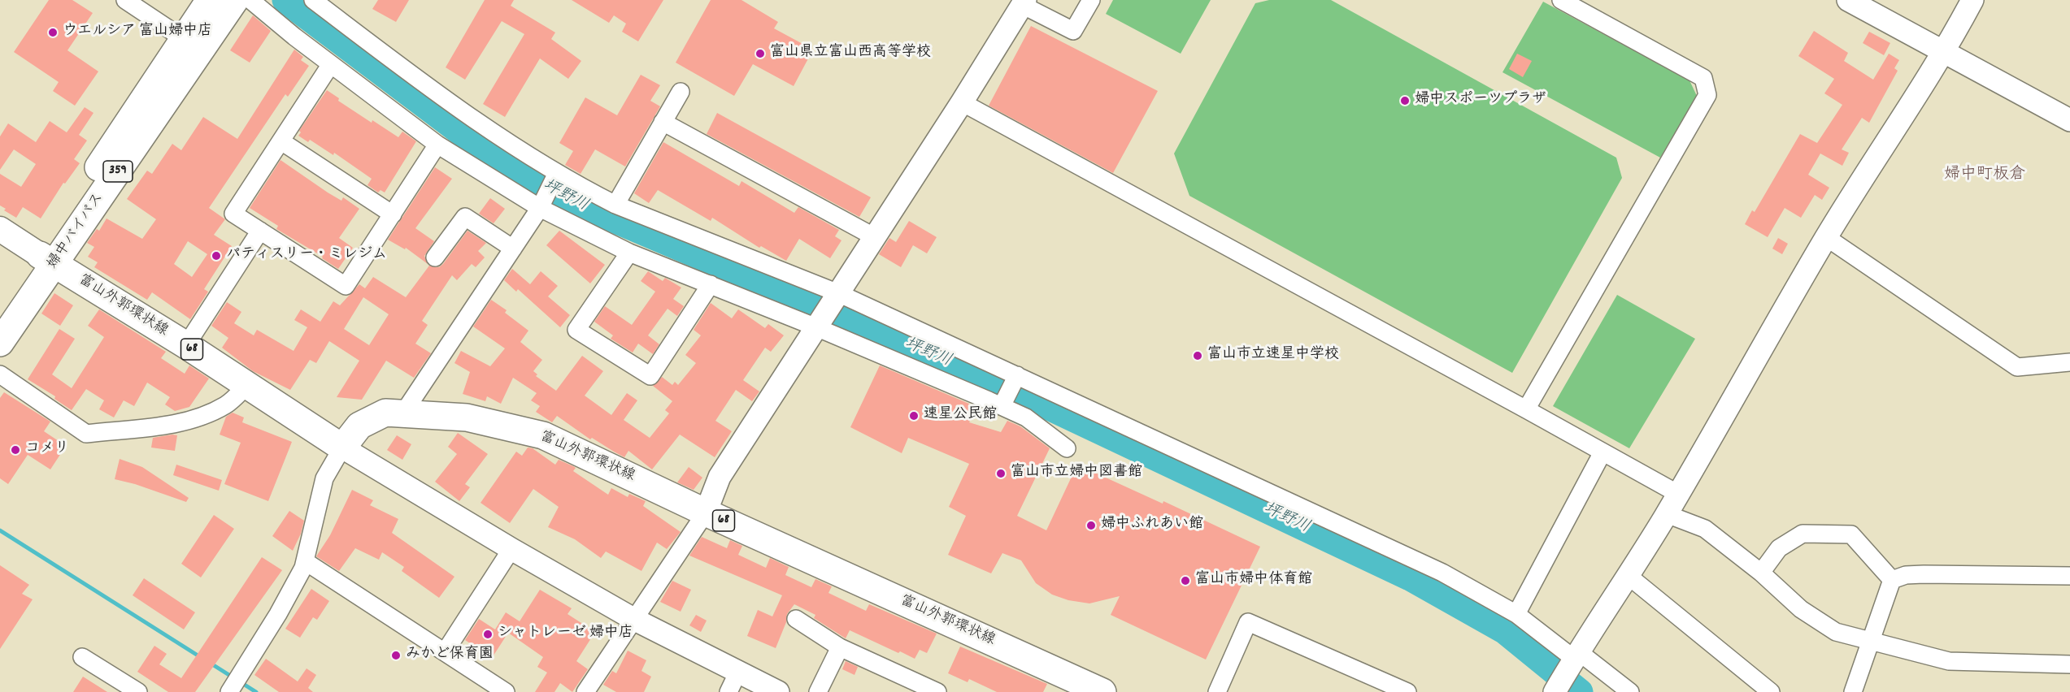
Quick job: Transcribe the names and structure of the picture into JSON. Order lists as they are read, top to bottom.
{
  "streets": {
    "main road": [
      "359",
      "婦中バイパス",
      "富山外郭環状線",
      "68"
    ]
  },
  "crossings": [
    ["婦中バイパス", "富山外郭環状線"]
  ],
  "districts": ["婦中町板倉"],
  "water": ["坪野川"],
  "places": [
    "ウエルシア 富山婦中店",
    "富山県立富山西高等学校",
    "婦中スポーツプラザ",
    "パティスリー・ミレジム",
    "富山市立速星中学校",
    "速星公民館",
    "コメリ",
    "富山市立婦中図書館",
    "婦中ふれあい館",
    "富山市婦中体育館",
    "シャトレーゼ 婦中店",
    "みかど保育園"
  ]
}
